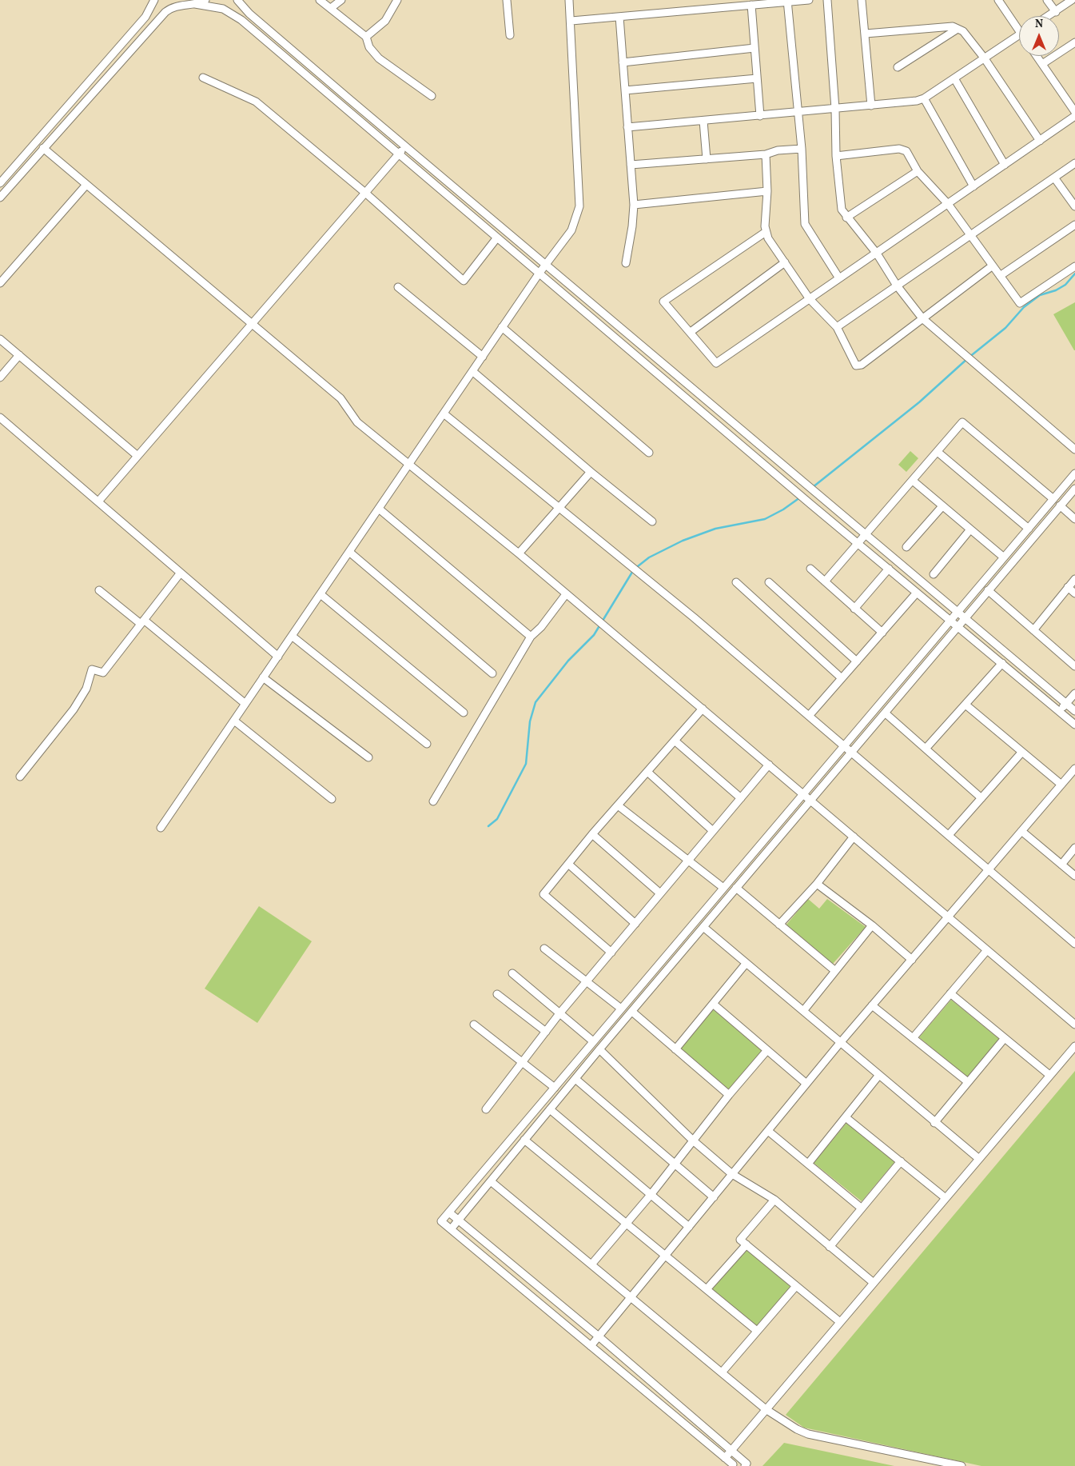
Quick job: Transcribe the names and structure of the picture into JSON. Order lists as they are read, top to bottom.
{
  "north": "top"
}
